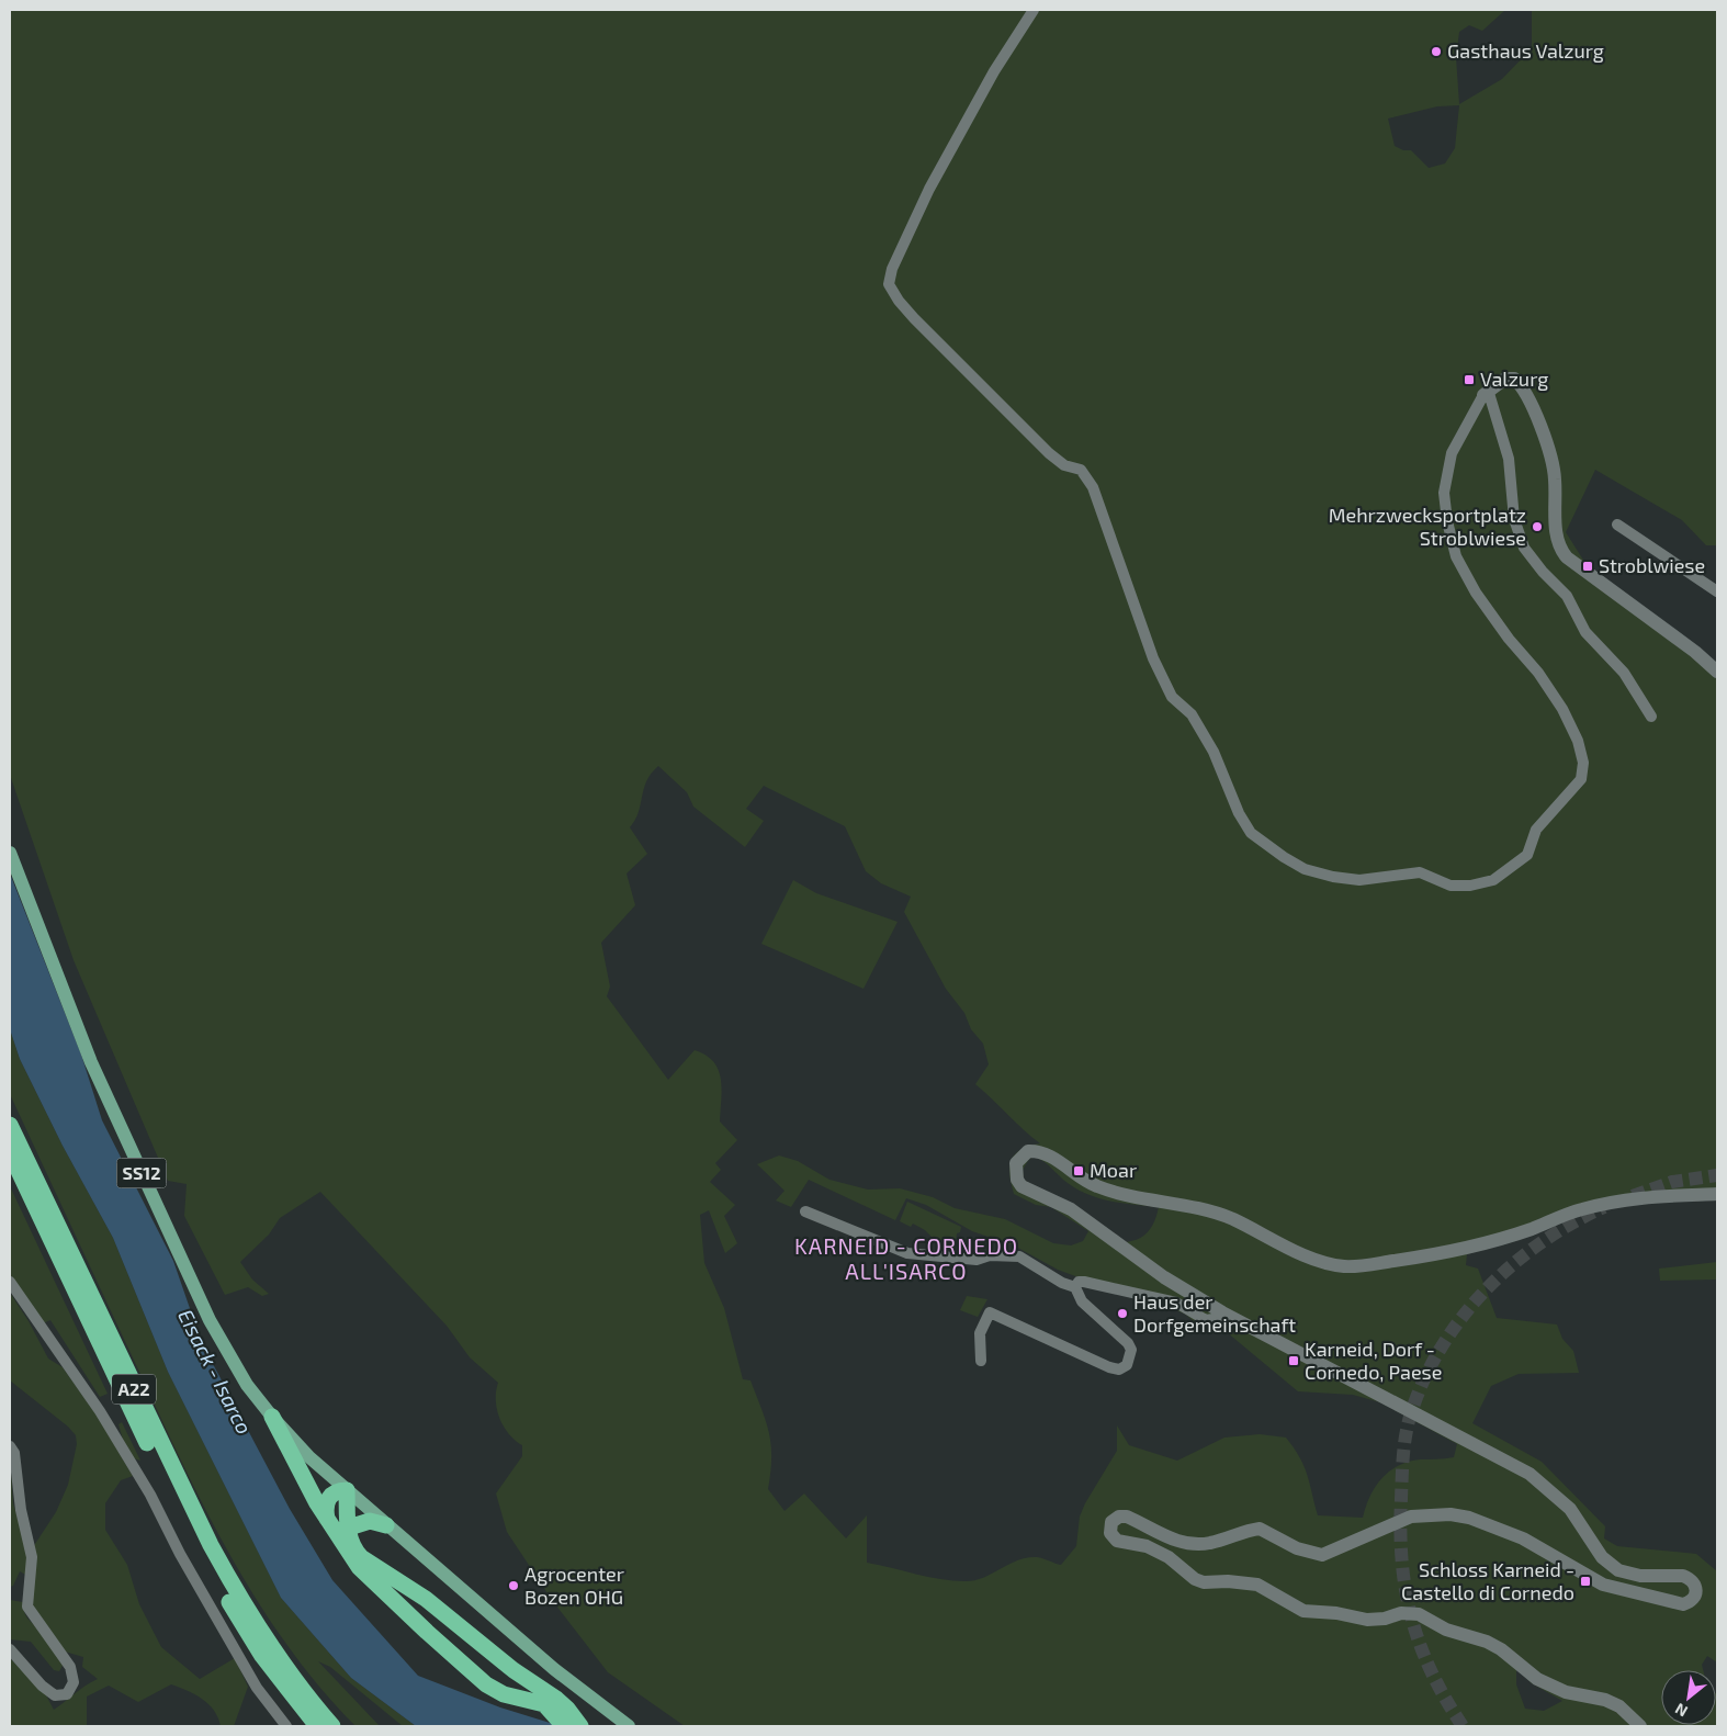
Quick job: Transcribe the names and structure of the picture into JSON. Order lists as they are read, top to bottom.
{
  "streets": {
    "highway": ["A22"],
    "main road": ["SS12"]
  },
  "districts": ["KARNEID - CORNEDO ALL'ISARCO"],
  "water": ["Eisack - Isarco"],
  "places": {
    "other": [
      "Gasthaus Valzurg",
      "Mehrzwecksportplatz Stroblwiese",
      "Haus der Dorfgemeinschaft",
      "Agrocenter Bozen OHG"
    ],
    "transit": [
      "Valzurg",
      "Stroblwiese",
      "Moar",
      "Karneid, Dorf - Cornedo, Paese",
      "Schloss Karneid - Castello di Cornedo"
    ]
  },
  "north": "bottom left"
}
